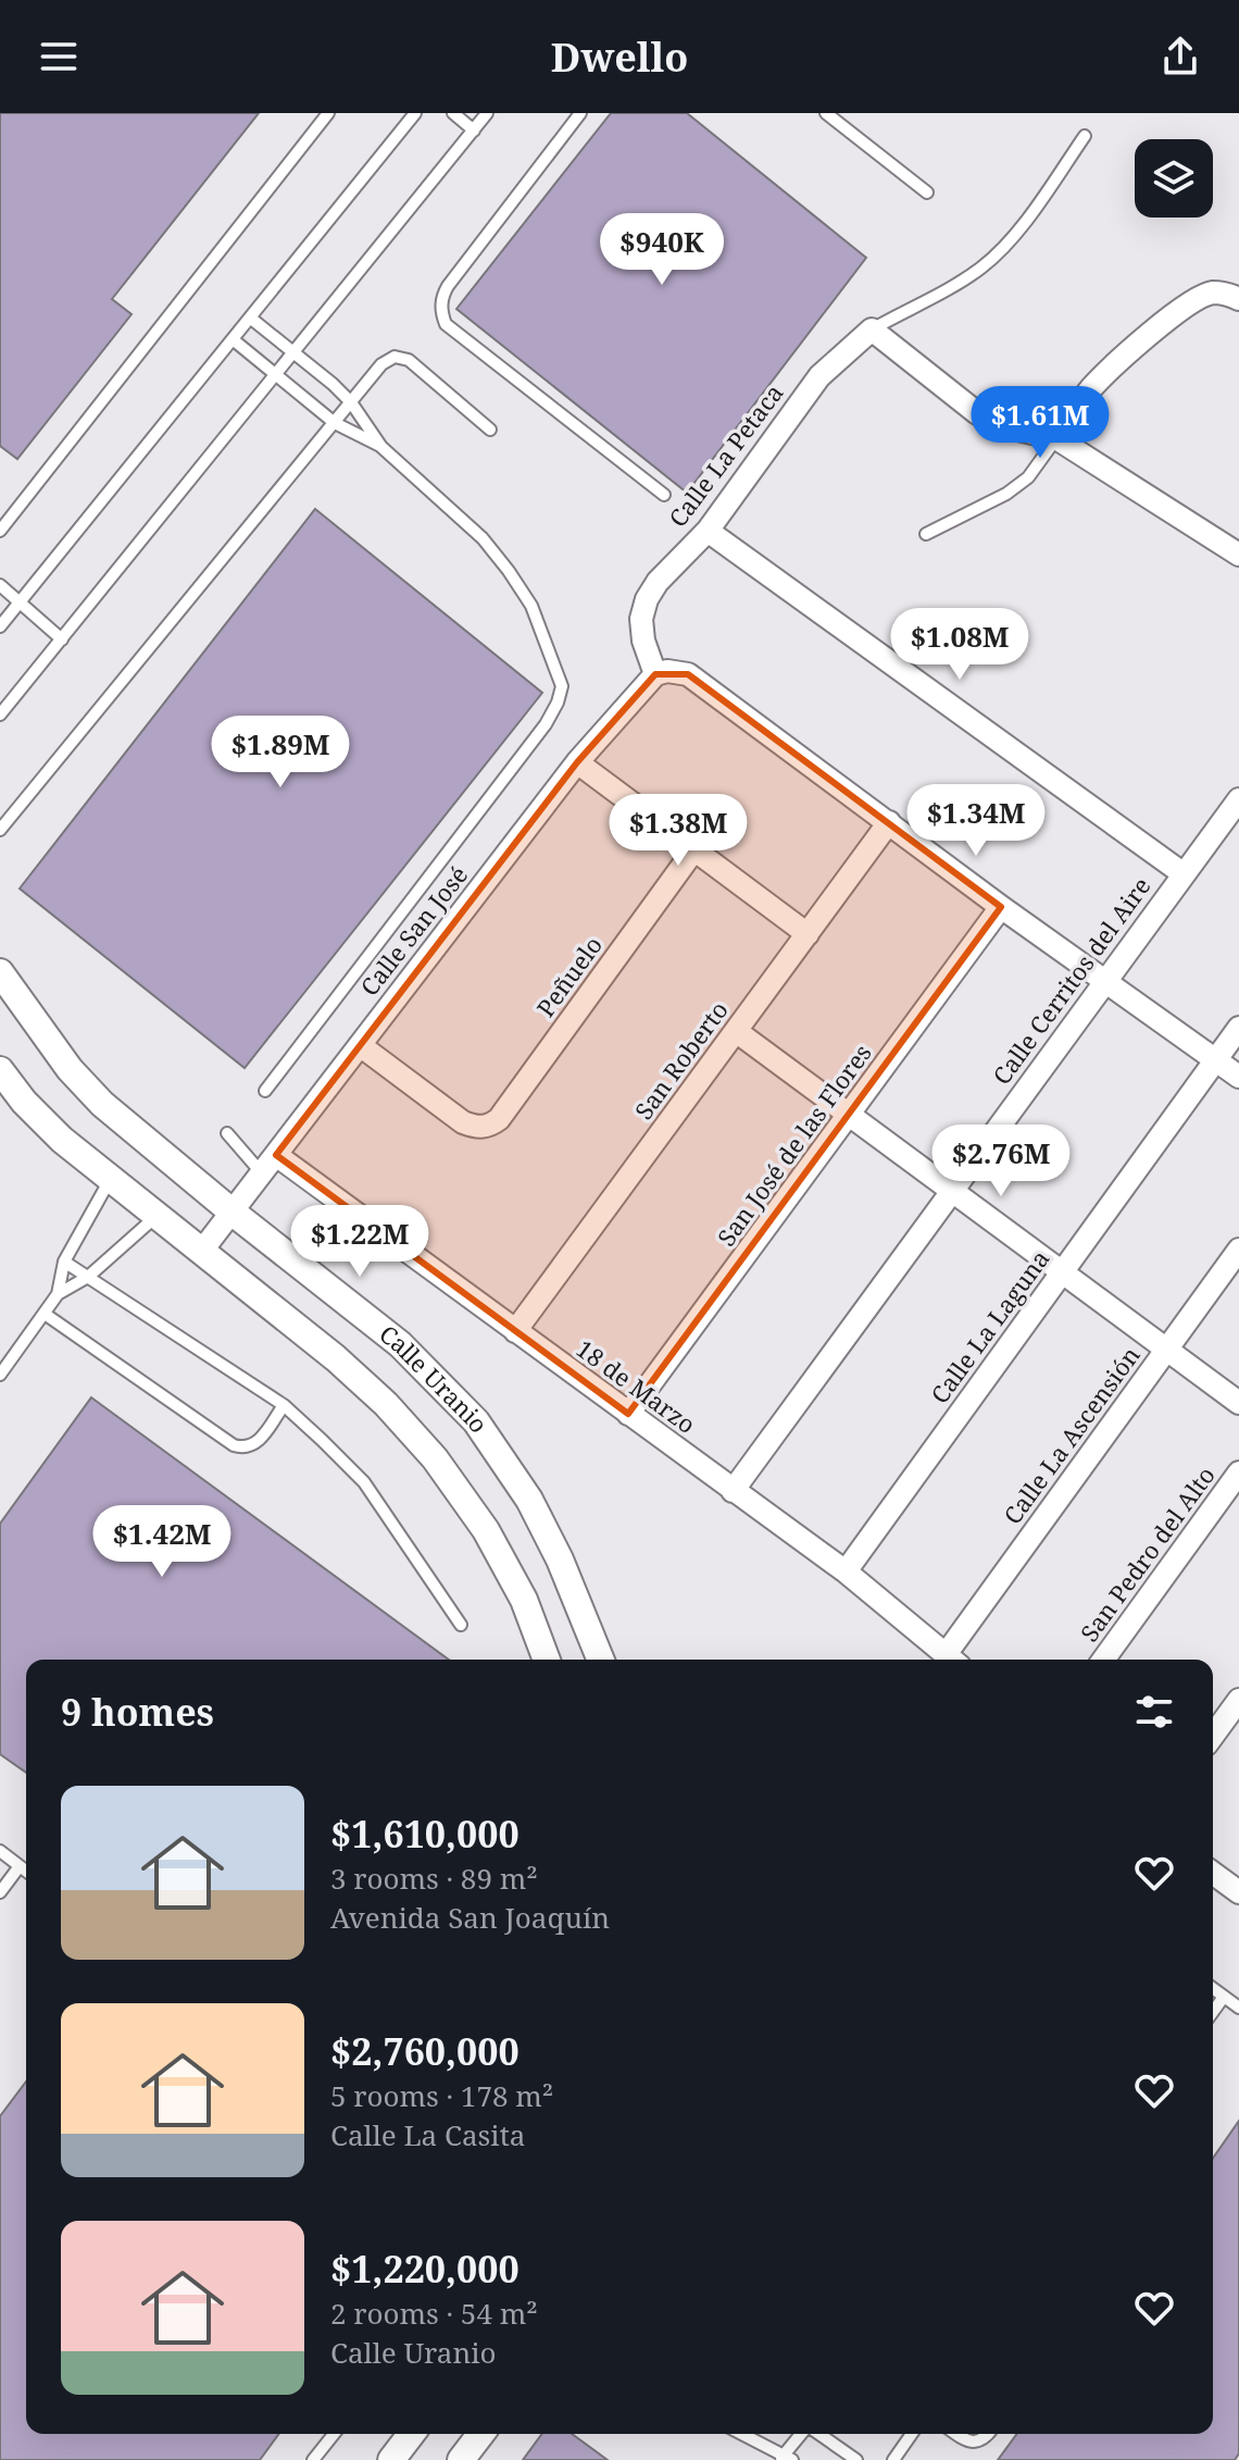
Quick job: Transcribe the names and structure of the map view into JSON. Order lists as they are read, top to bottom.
{
  "streets": {
    "street": [
      "Calle La Petaca",
      "Calle San José",
      "Peñuelo",
      "Calle Cerritos del Aire",
      "San Roberto",
      "San José de las Flores",
      "Calle La Laguna",
      "Calle Uranio",
      "18 de Marzo",
      "Calle La Ascensión",
      "San Pedro del Alto"
    ]
  },
  "crossings": [
    ["Calle La Petaca", "Calle San José"],
    ["Calle San José", "Peñuelo"],
    ["Calle San José", "Calle Uranio"],
    ["Calle San José", "18 de Marzo"],
    ["Calle Cerritos del Aire", "18 de Marzo"],
    ["San Roberto", "18 de Marzo"],
    ["San José de las Flores", "18 de Marzo"],
    ["Calle La Laguna", "18 de Marzo"],
    ["18 de Marzo", "Calle La Ascensión"]
  ],
  "page": {
    "header": "Dwello",
    "price": [
      "$940K",
      "$1.61M",
      "$1.08M",
      "$1.89M",
      "$1.34M",
      "$1.38M",
      "$2.76M",
      "$1.22M",
      "$1.42M"
    ],
    "heading": "9 homes",
    "list": [
      {
        "name": "$1,610,000",
        "note": "3 rooms · 89 m² · Avenida San Joaquín"
      },
      {
        "name": "$2,760,000",
        "note": "5 rooms · 178 m² · Calle La Casita"
      },
      {
        "name": "$1,220,000",
        "note": "2 rooms · 54 m² · Calle Uranio"
      }
    ]
  }
}
